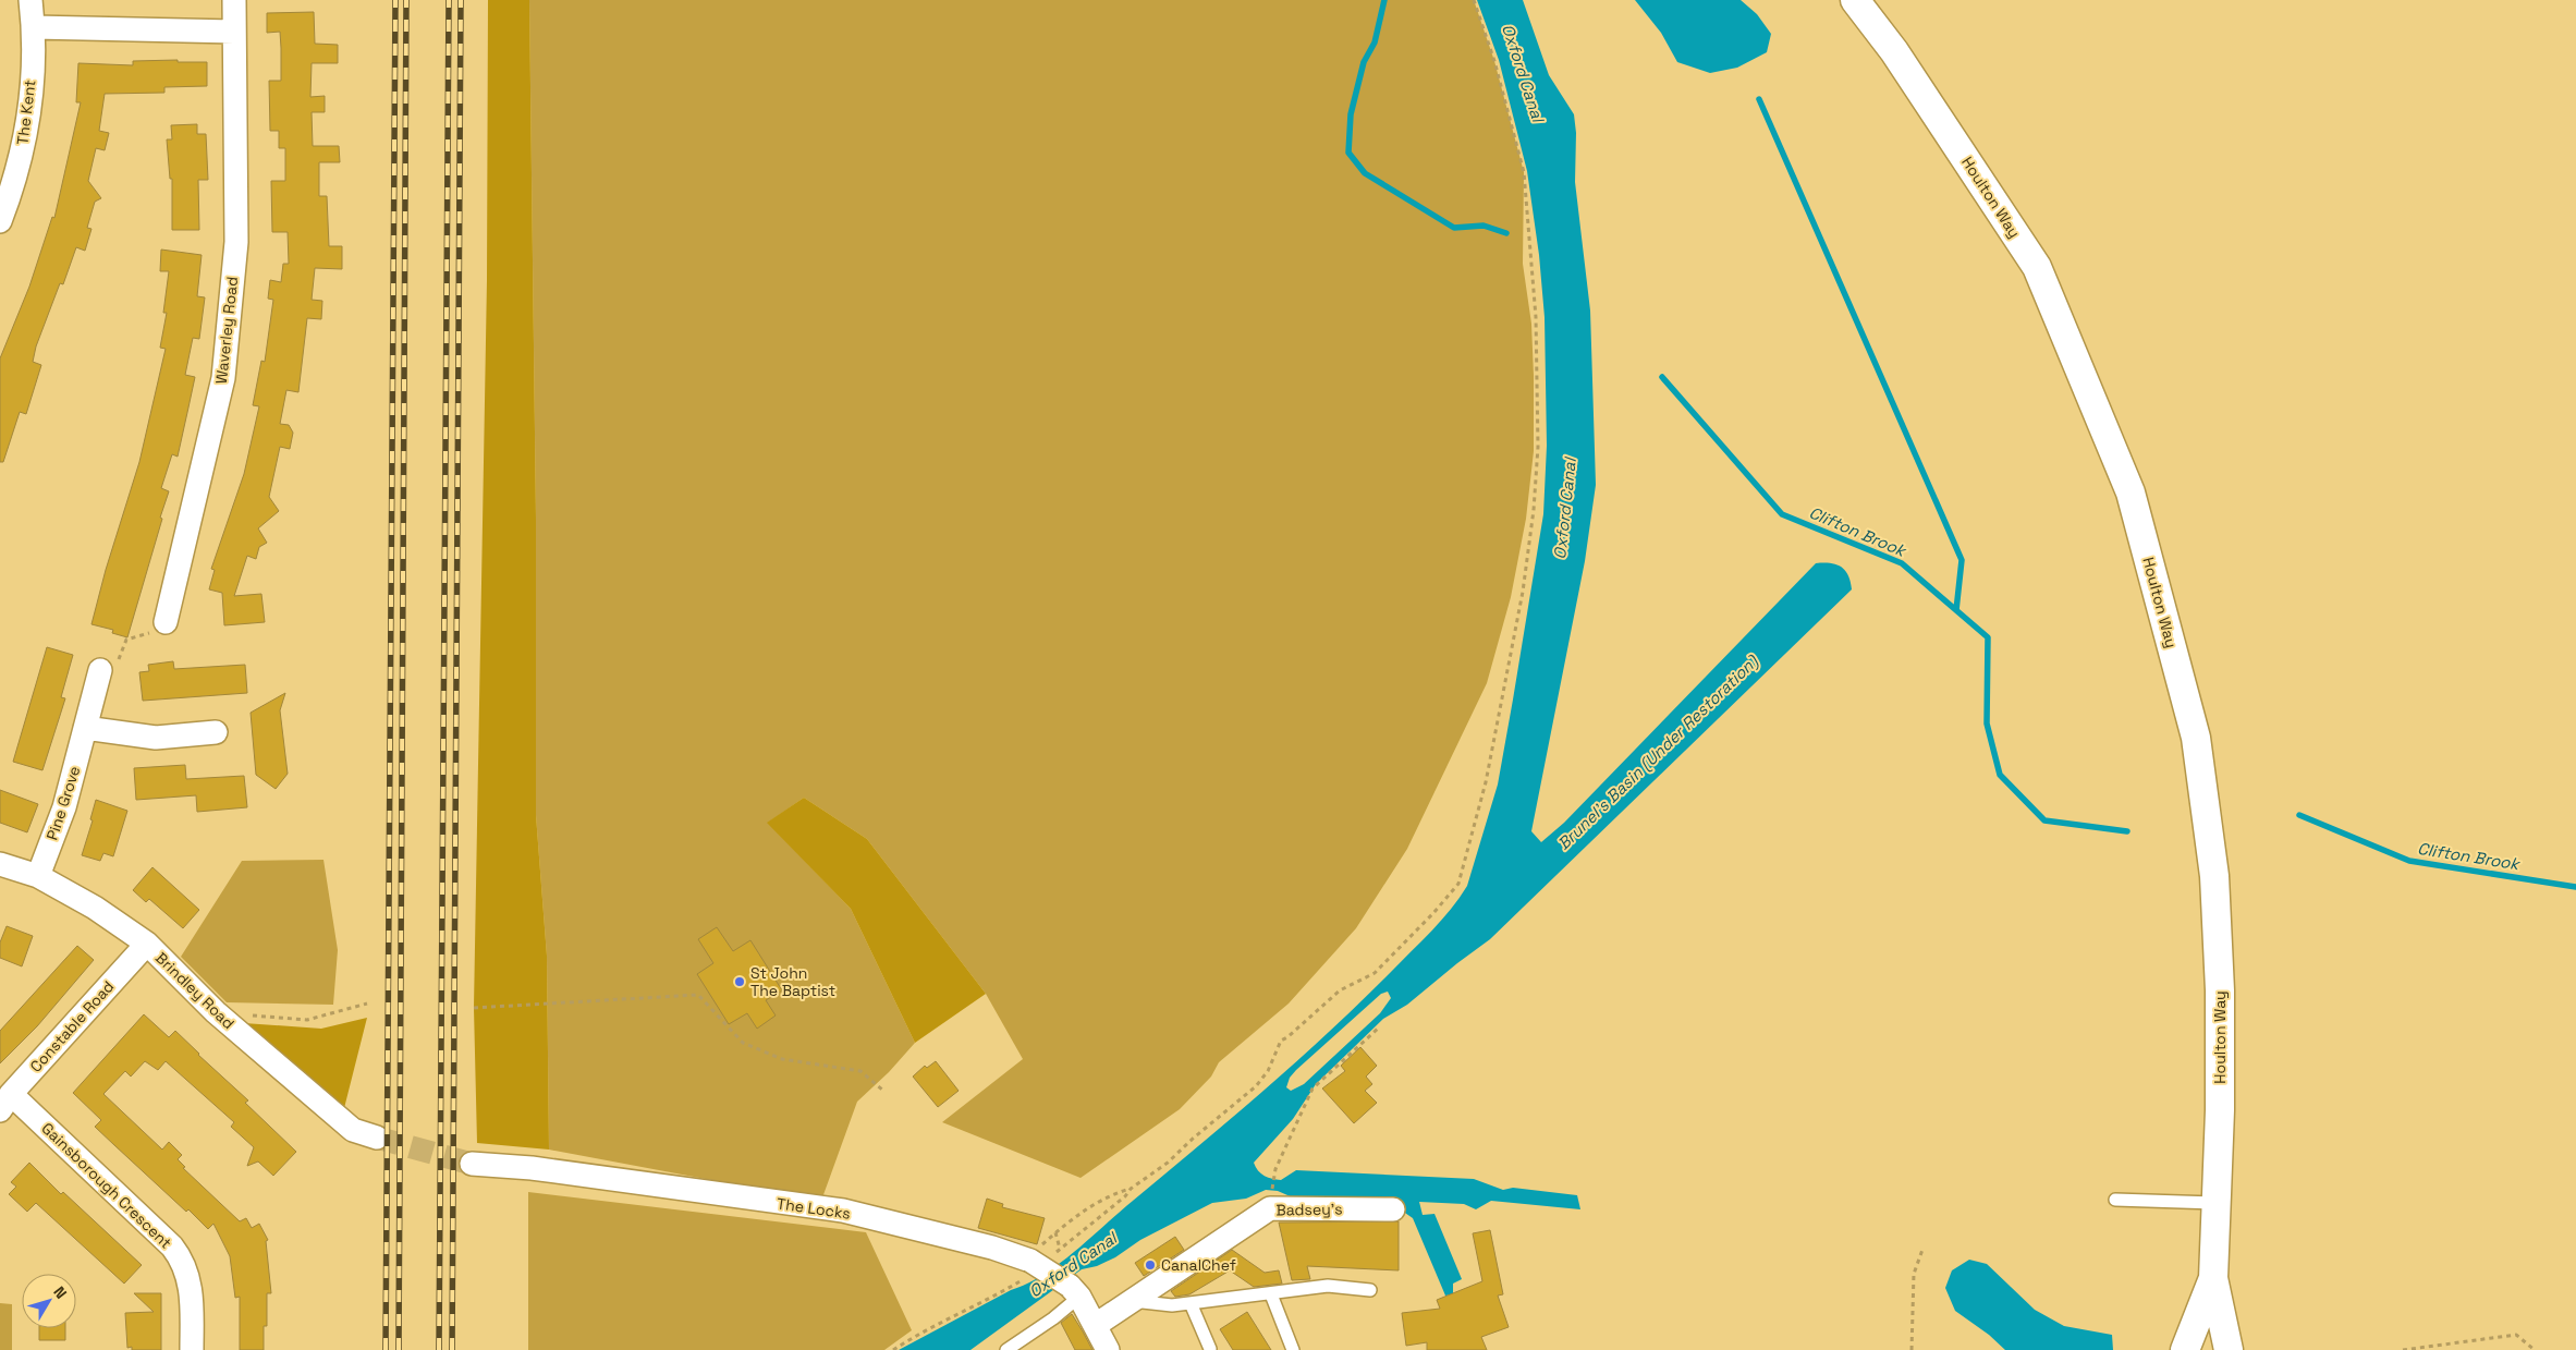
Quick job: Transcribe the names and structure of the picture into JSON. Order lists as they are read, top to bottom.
{
  "streets": {
    "street": [
      "The Kent",
      "Houlton Way",
      "Waverley Road",
      "Pine Grove",
      "Brindley Road",
      "Constable Road",
      "Gainsborough Crescent",
      "The Locks",
      "Badsey's"
    ]
  },
  "crossings": [
    ["Pine Grove", "Brindley Road"],
    ["Brindley Road", "Constable Road"],
    ["Constable Road", "Gainsborough Crescent"],
    ["The Locks", "Badsey's"]
  ],
  "water": ["Oxford Canal", "Clifton Brook", "Brunel's Basin (Under Restoration)"],
  "places": ["St John The Baptist", "CanalChef"],
  "north": "top right"
}
